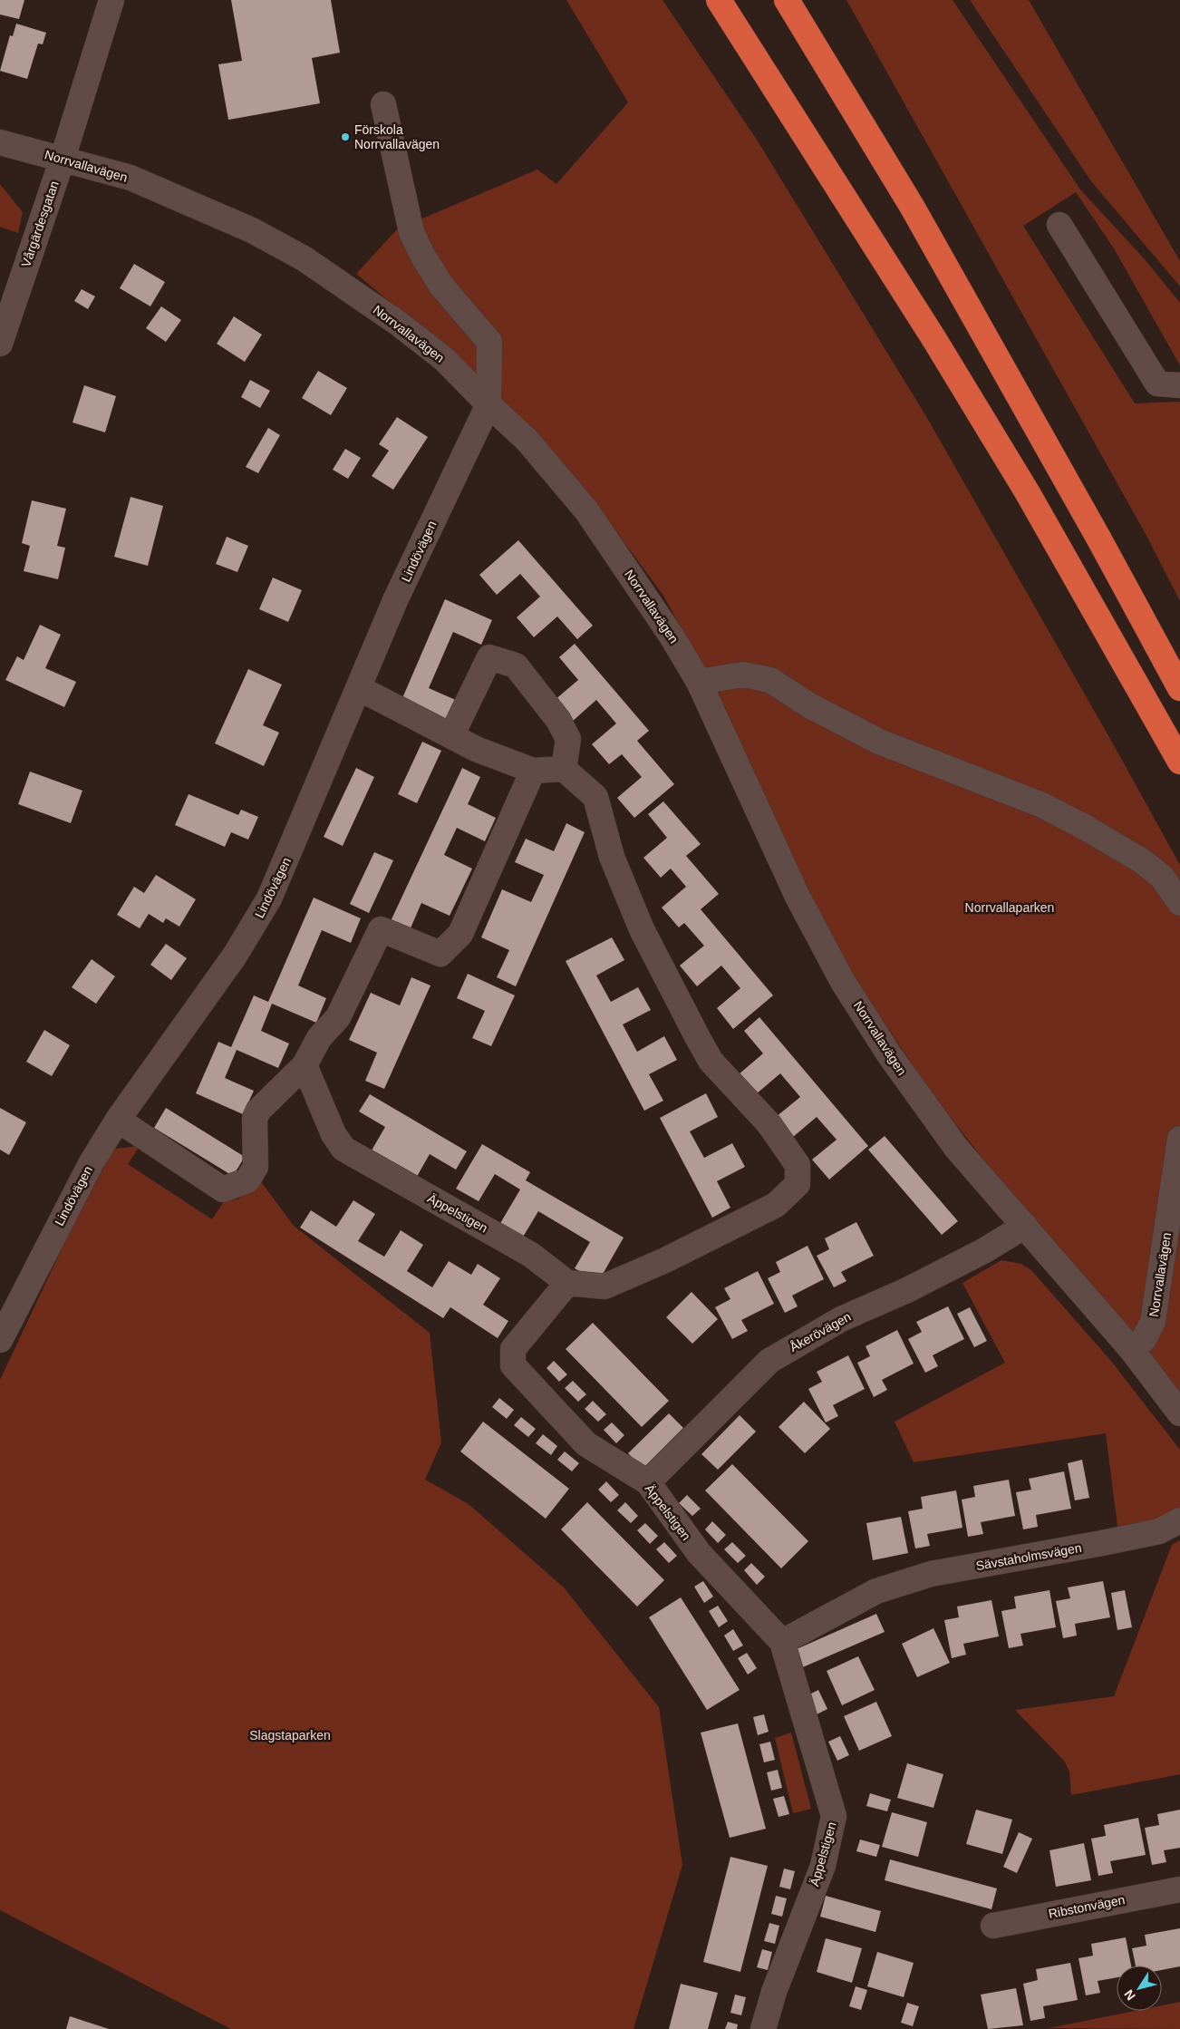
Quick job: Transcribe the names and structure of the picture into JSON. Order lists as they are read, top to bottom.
{
  "streets": {
    "street": [
      "Norrvallavägen",
      "Vårgärdesgatan",
      "Lindövägen",
      "Äppelstigen",
      "Åkerövägen",
      "Sävstaholmsvägen",
      "Ribstonvägen"
    ]
  },
  "crossings": [
    ["Norrvallavägen", "Vårgärdesgatan"],
    ["Norrvallavägen", "Lindövägen"],
    ["Norrvallavägen", "Åkerövägen"],
    ["Äppelstigen", "Åkerövägen"],
    ["Äppelstigen", "Sävstaholmsvägen"]
  ],
  "parks": ["Norrvallaparken", "Slagstaparken"],
  "places": ["Förskola Norrvallavägen"],
  "north": "bottom left"
}
